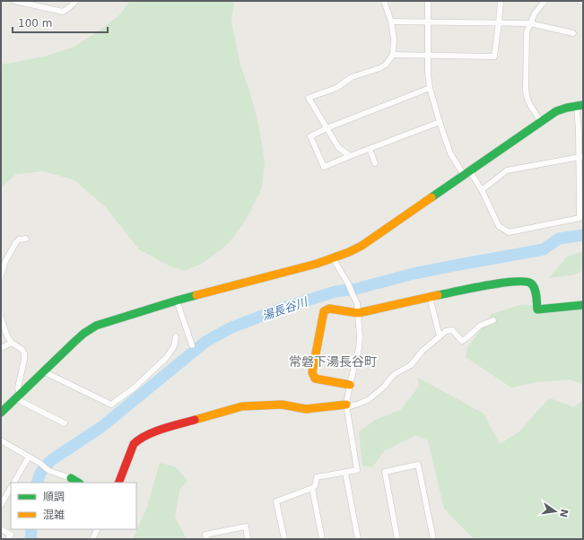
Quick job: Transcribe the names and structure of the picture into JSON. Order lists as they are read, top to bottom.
{
  "districts": ["常磐下湯長谷町"],
  "water": ["湯長谷川"],
  "legend": ["順調", "混雑"],
  "scale_bar": "100 m",
  "north": "right"
}
